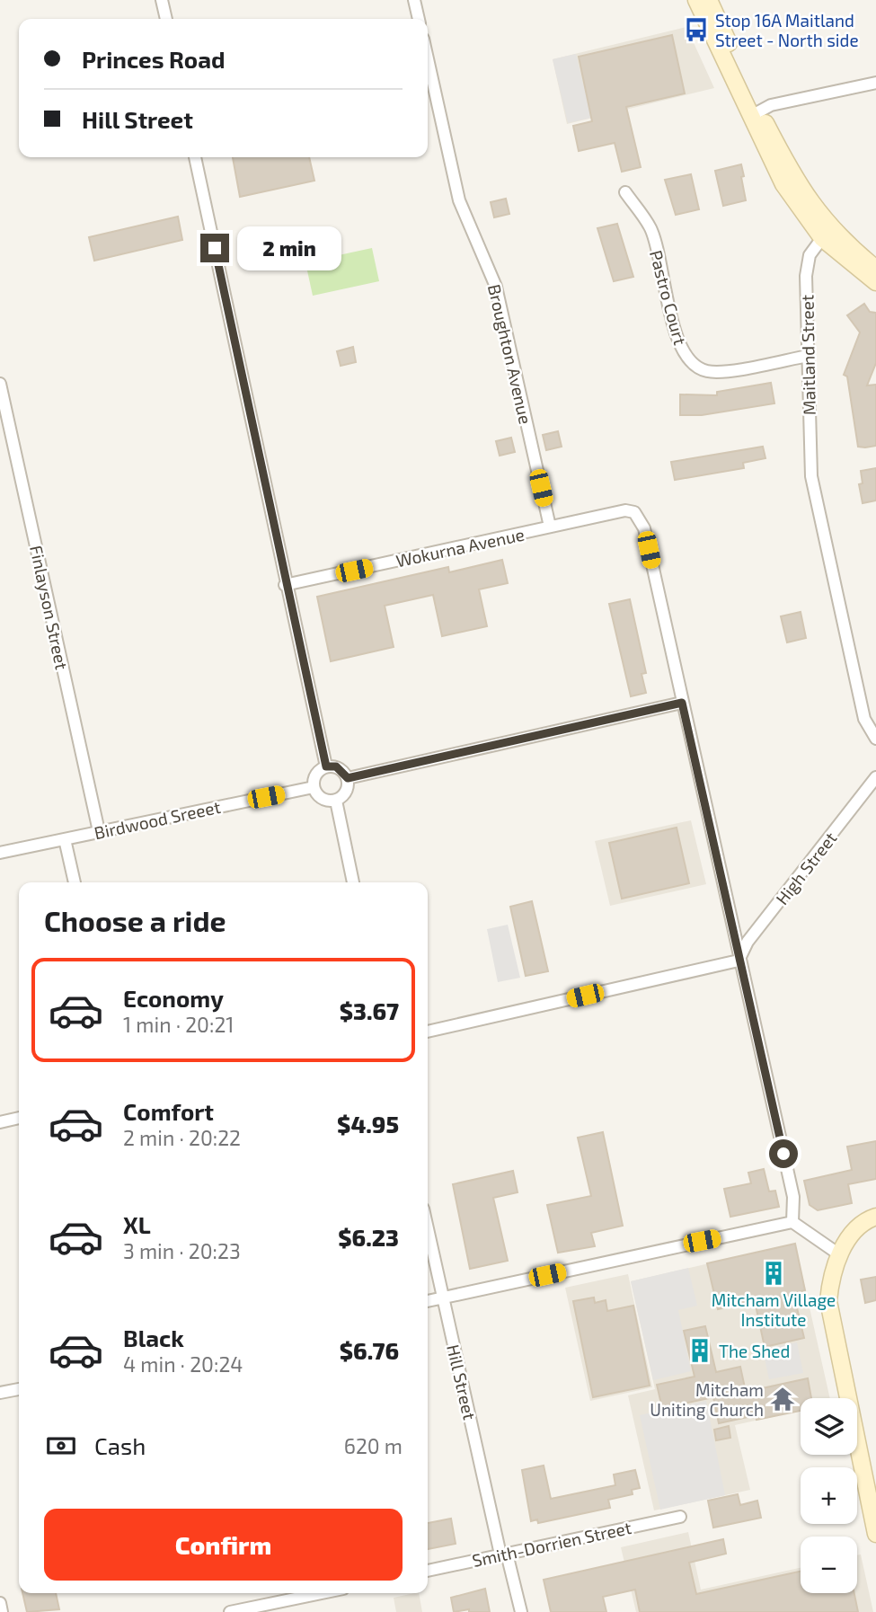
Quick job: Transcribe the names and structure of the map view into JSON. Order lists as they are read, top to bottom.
{
  "streets": {
    "street": [
      "Pastro Court",
      "Broughton Avenue",
      "Maitland Street",
      "Wokurna Avenue",
      "Finlayson Street",
      "Birdwood Sreeet",
      "High Street",
      "Hill Street",
      "Smith-Dorrien Street"
    ]
  },
  "crossings": [
    ["Pastro Court", "Maitland Street"],
    ["Broughton Avenue", "Wokurna Avenue"],
    ["Finlayson Street", "Birdwood Sreeet"],
    ["Hill Street", "Smith-Dorrien Street"]
  ],
  "places": {
    "bus stop": ["Stop 16A Maitland Street - North side"],
    "building": ["Mitcham Village Institute", "The Shed"],
    "temple": ["Mitcham Uniting Church"]
  },
  "page": {
    "banner": ["Princes Road", "Hill Street"],
    "bubble": "2 min",
    "heading": "Choose a ride",
    "list": [
      {
        "name": "Economy",
        "note": "1 min · 20:21",
        "value": "$3.67"
      },
      {
        "name": "Comfort",
        "note": "2 min · 20:22",
        "value": "$4.95"
      },
      {
        "name": "XL",
        "note": "3 min · 20:23",
        "value": "$6.23"
      },
      {
        "name": "Black",
        "note": "4 min · 20:24",
        "value": "$6.76"
      }
    ],
    "map_buttons": ["+", "−"],
    "pay": ["Cash", "620 m"],
    "buttons": "Confirm"
  }
}
